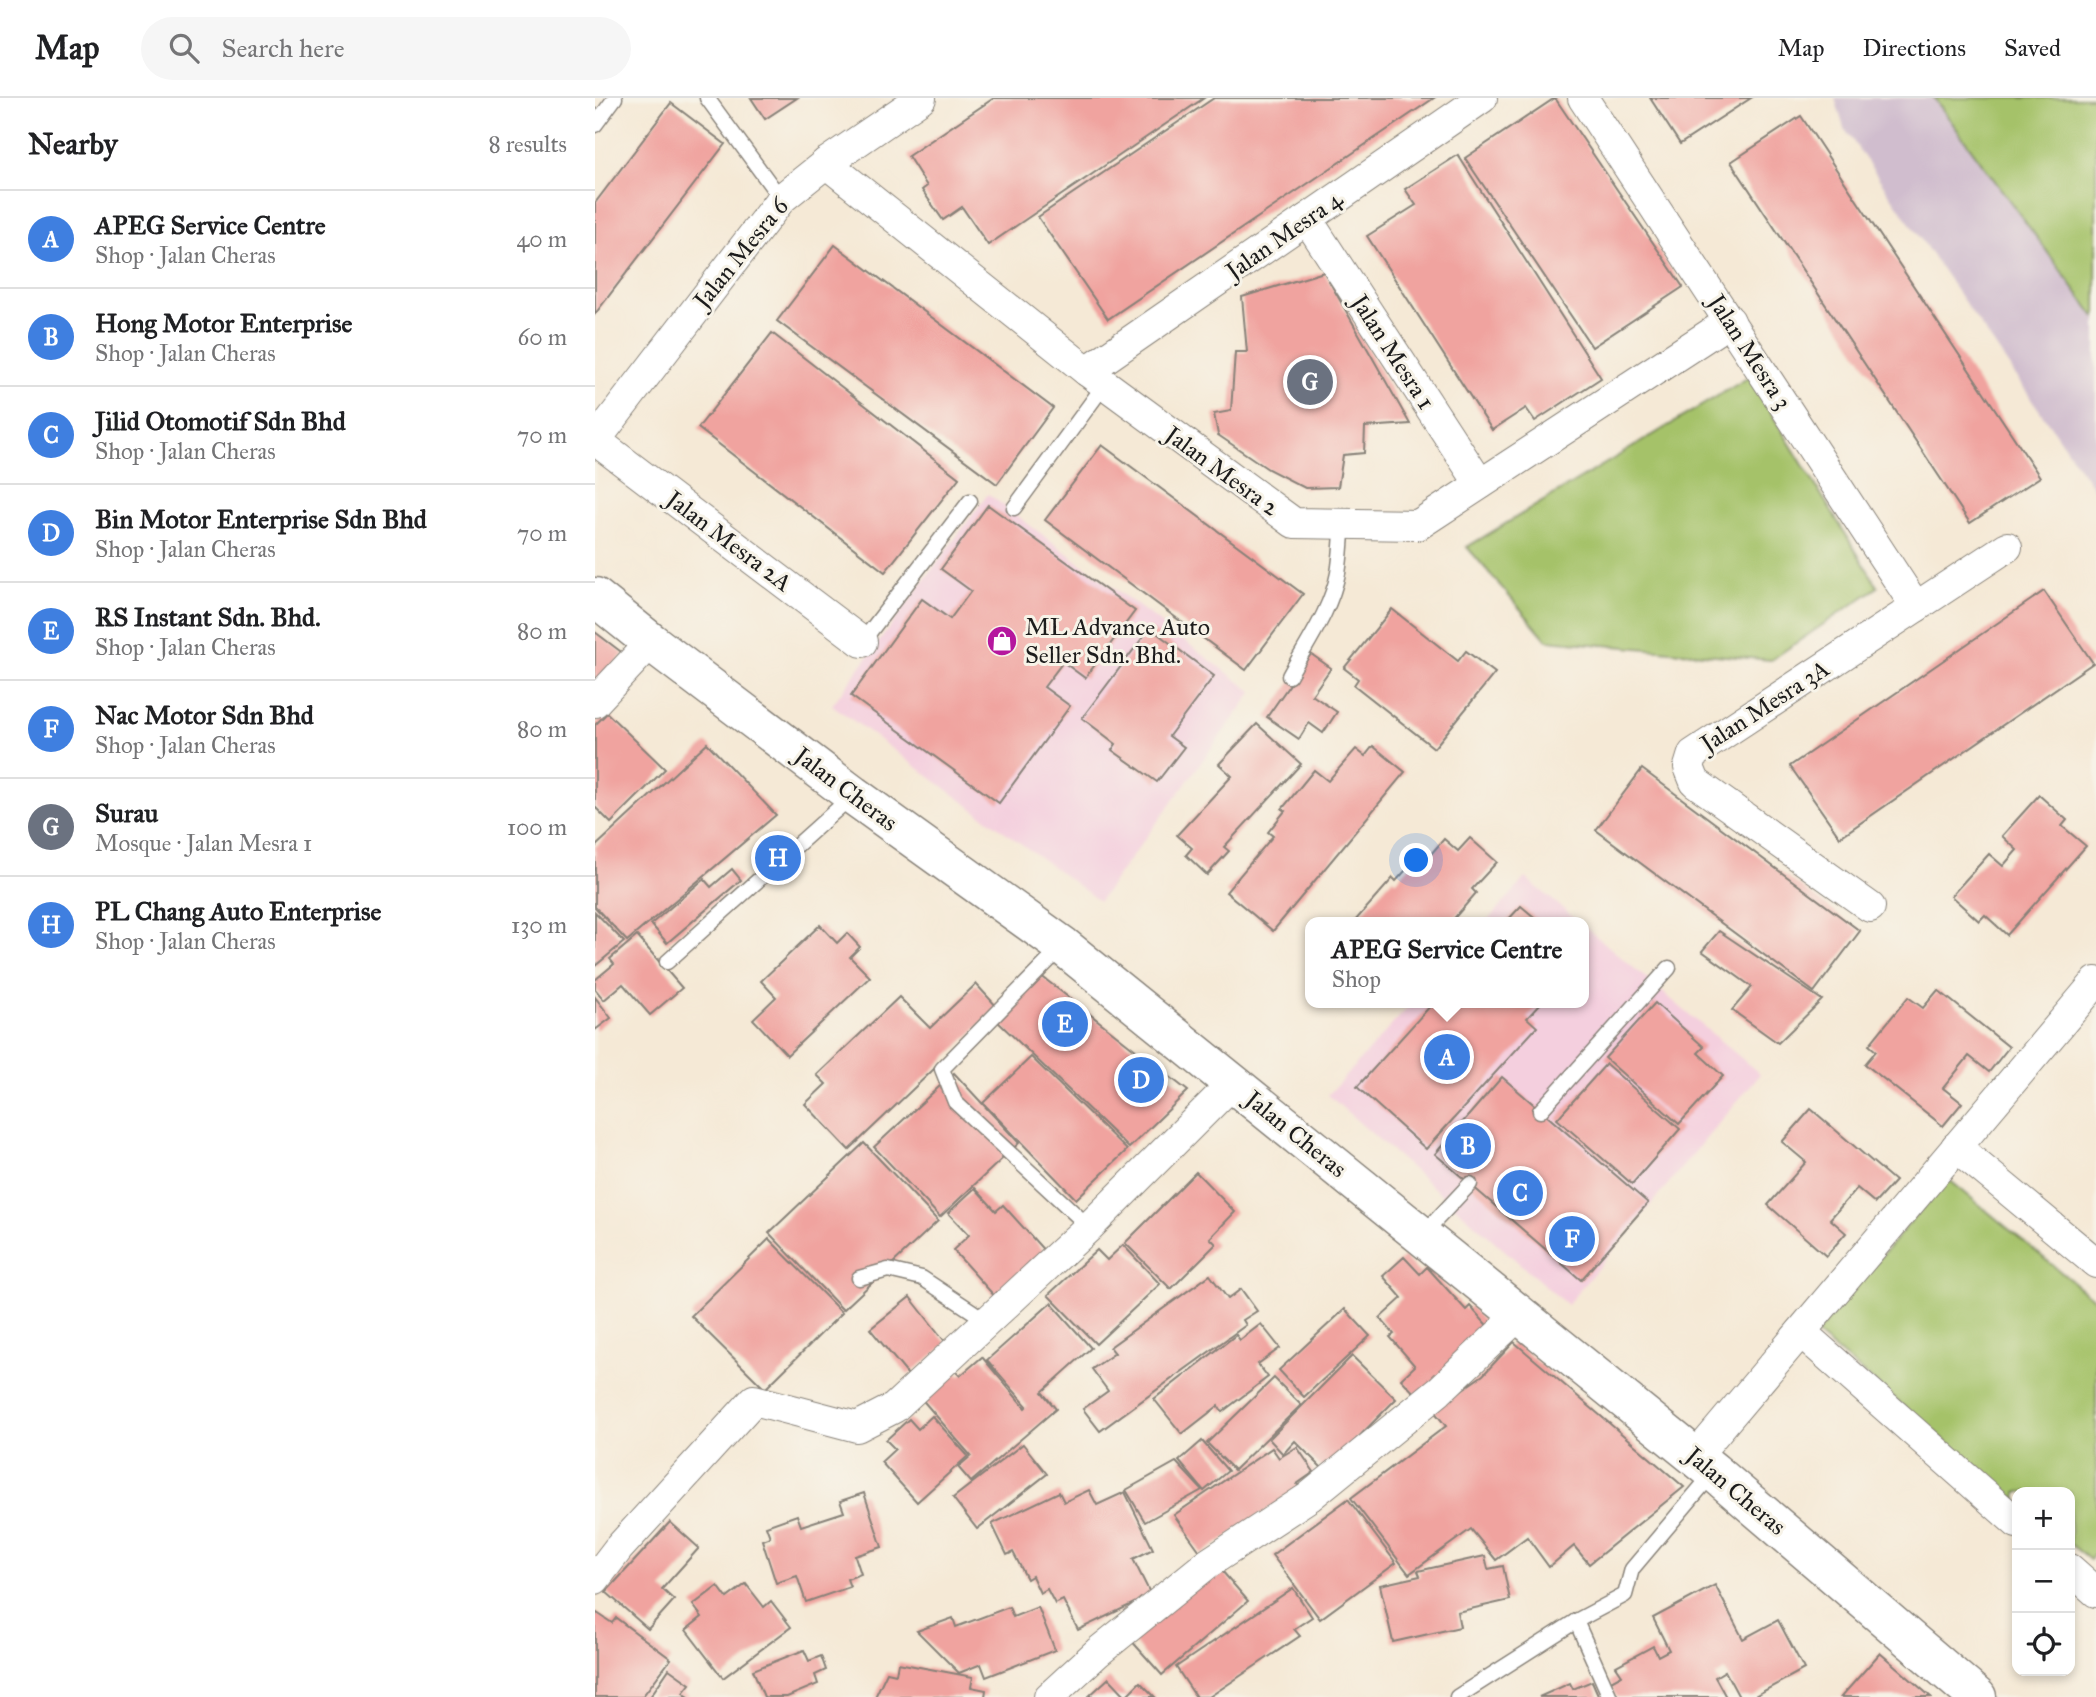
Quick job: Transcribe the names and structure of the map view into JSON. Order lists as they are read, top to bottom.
{
  "streets": {
    "main road": ["Jalan Cheras"],
    "street": [
      "Jalan Mesra 4",
      "Jalan Mesra 6",
      "Jalan Mesra 1",
      "Jalan Mesra 3",
      "Jalan Mesra 2",
      "Jalan Mesra 2A",
      "Jalan Mesra 3A"
    ]
  },
  "crossings": [
    ["Jalan Mesra 4", "Jalan Mesra 1"],
    ["Jalan Mesra 4", "Jalan Mesra 2"],
    ["Jalan Mesra 6", "Jalan Mesra 2"],
    ["Jalan Mesra 6", "Jalan Mesra 2A"],
    ["Jalan Mesra 1", "Jalan Mesra 2"],
    ["Jalan Mesra 3", "Jalan Mesra 2"],
    ["Jalan Mesra 3", "Jalan Mesra 3A"]
  ],
  "places": {
    "shop": ["ML Advance Auto Seller Sdn. Bhd."]
  },
  "page": {
    "header": "Map",
    "search": "Search here",
    "nav": ["Map", "Directions", "Saved"],
    "heading": ["Nearby", "8 results"],
    "list": [
      {
        "mark": "A",
        "name": "APEG Service Centre",
        "note": "Shop · Jalan Cheras",
        "value": "40 m"
      },
      {
        "mark": "B",
        "name": "Hong Motor Enterprise",
        "note": "Shop · Jalan Cheras",
        "value": "60 m"
      },
      {
        "mark": "C",
        "name": "Jilid Otomotif Sdn Bhd",
        "note": "Shop · Jalan Cheras",
        "value": "70 m"
      },
      {
        "mark": "D",
        "name": "Bin Motor Enterprise Sdn Bhd",
        "note": "Shop · Jalan Cheras",
        "value": "70 m"
      },
      {
        "mark": "E",
        "name": "RS Instant Sdn. Bhd.",
        "note": "Shop · Jalan Cheras",
        "value": "80 m"
      },
      {
        "mark": "F",
        "name": "Nac Motor Sdn Bhd",
        "note": "Shop · Jalan Cheras",
        "value": "80 m"
      },
      {
        "mark": "G",
        "name": "Surau",
        "note": "Mosque · Jalan Mesra 1",
        "value": "100 m"
      },
      {
        "mark": "H",
        "name": "PL Chang Auto Enterprise",
        "note": "Shop · Jalan Cheras",
        "value": "130 m"
      }
    ],
    "pins": [
      "G",
      "H",
      "E",
      "A",
      "D",
      "B",
      "C",
      "F"
    ],
    "popup": ["APEG Service Centre", "Shop"],
    "map_buttons": ["+", "−"]
  }
}
